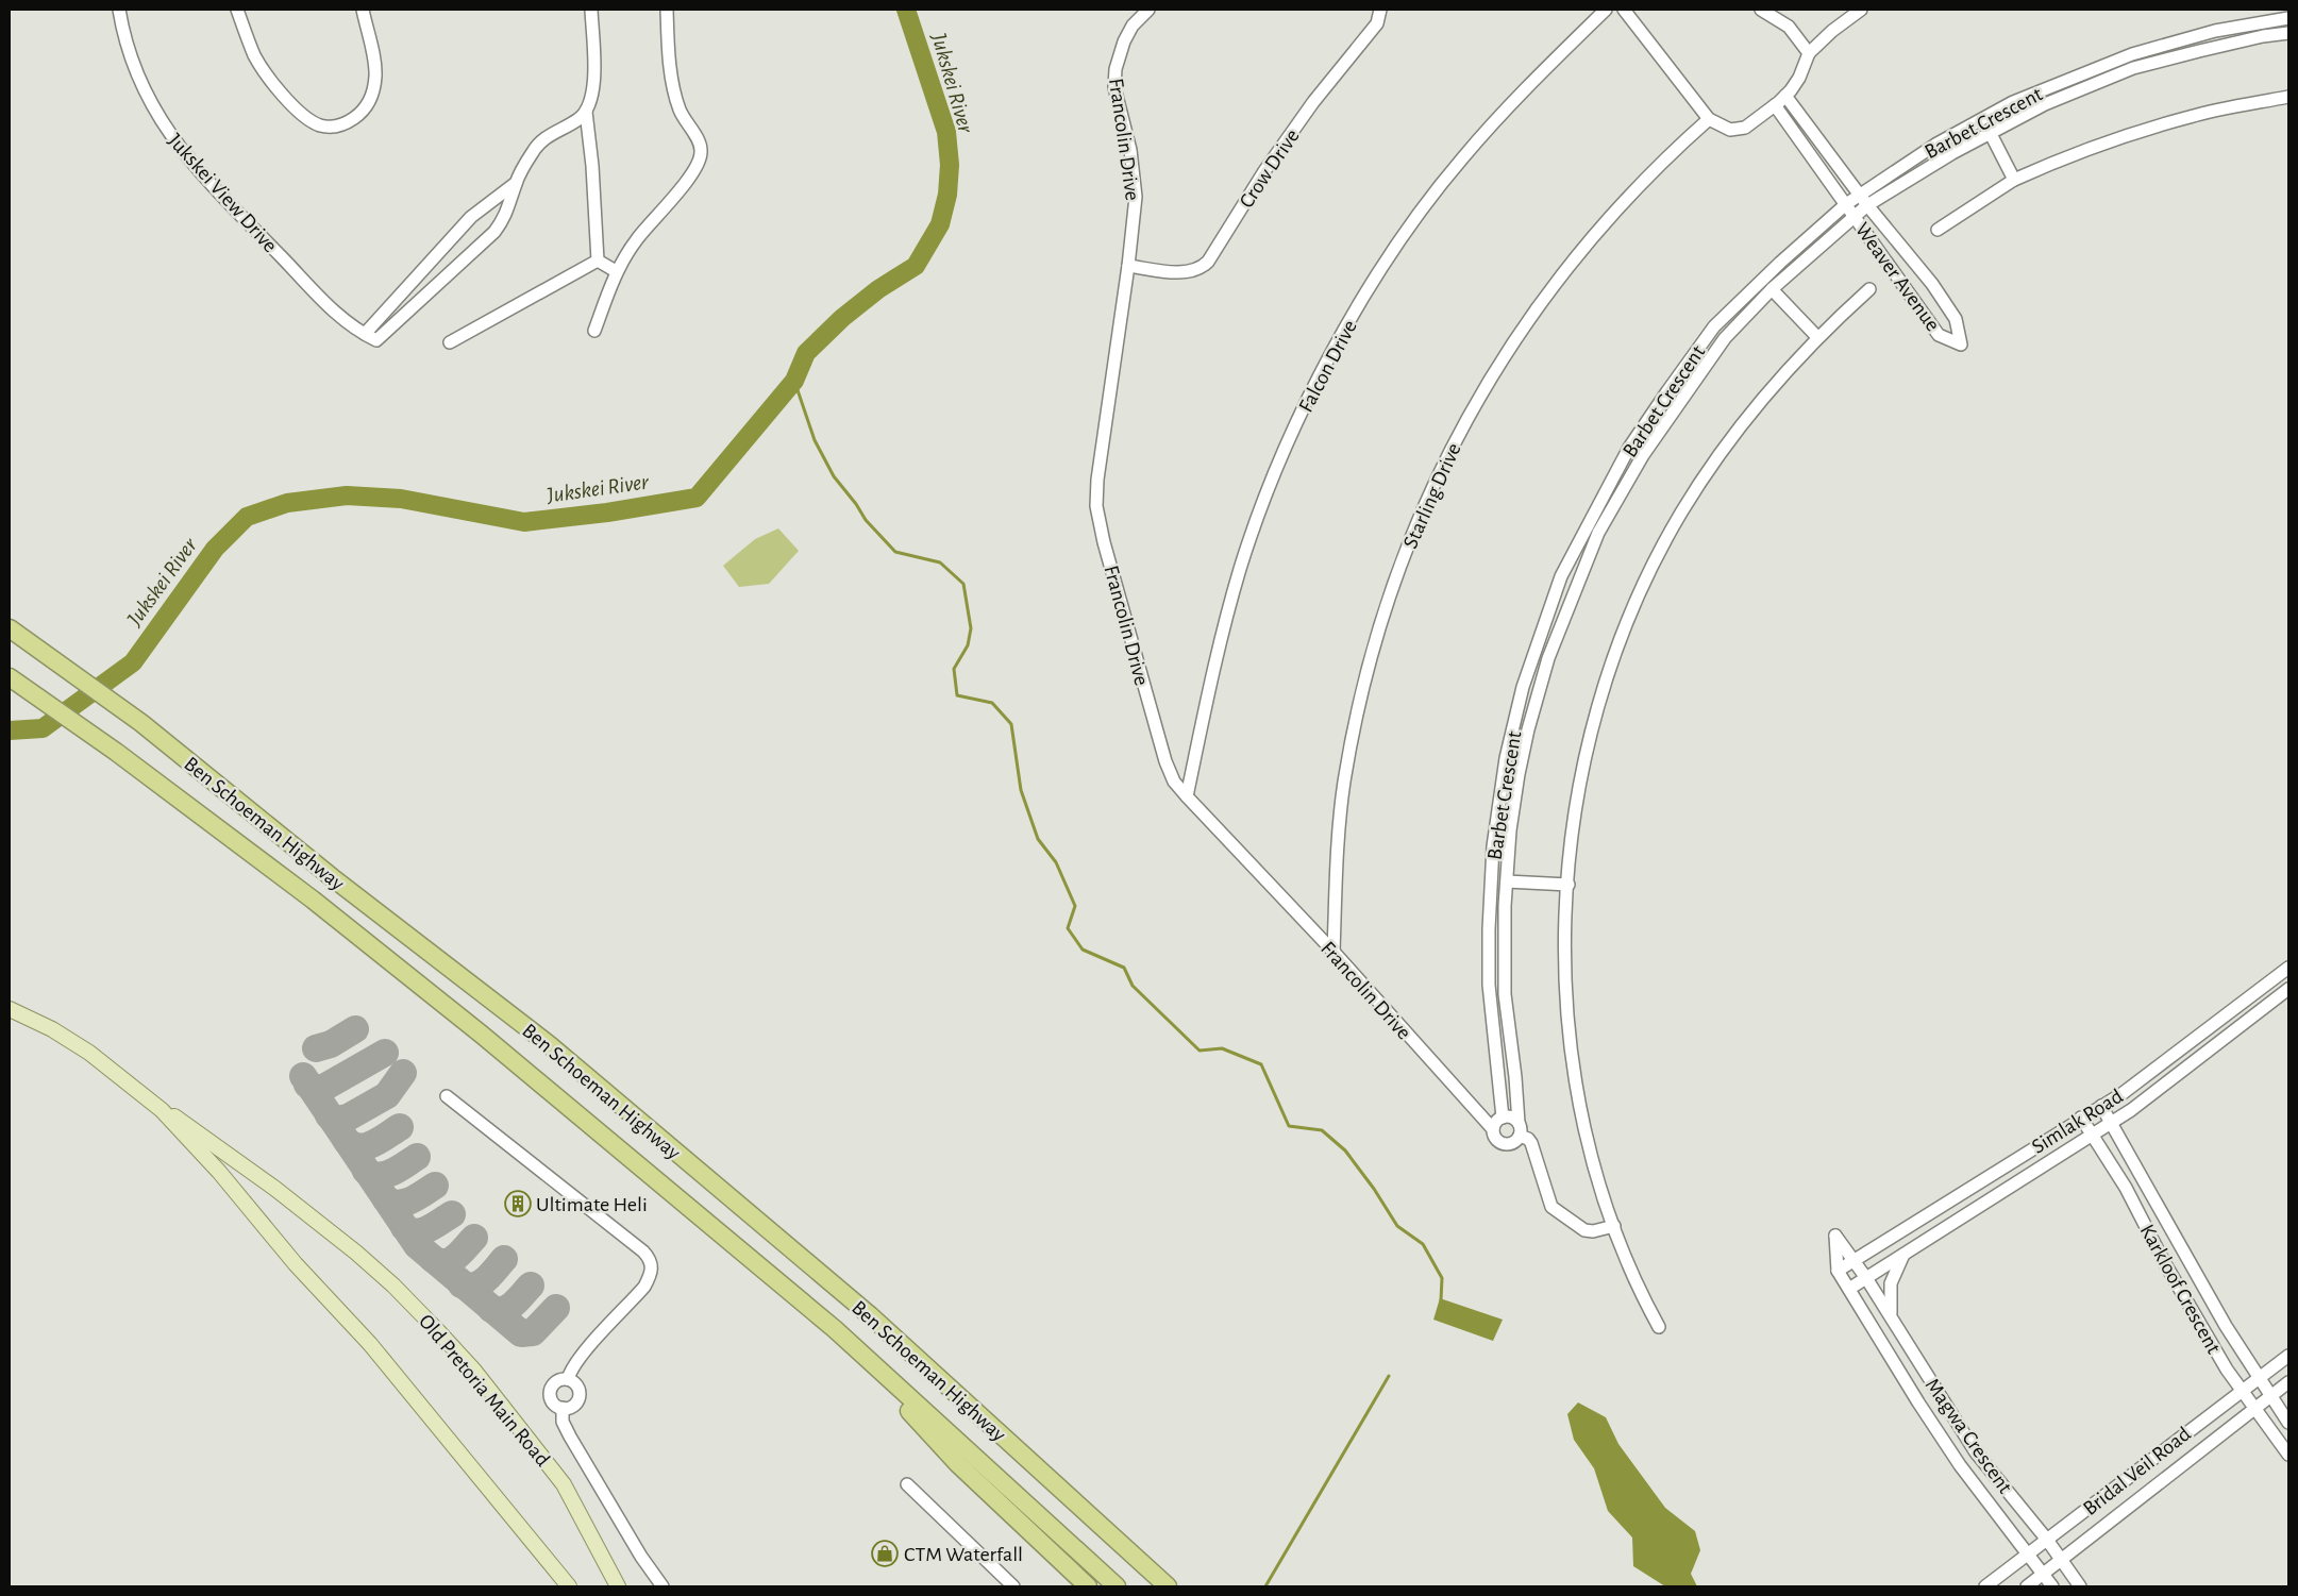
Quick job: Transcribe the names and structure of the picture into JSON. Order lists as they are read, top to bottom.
{
  "streets": {
    "highway": ["Ben Schoeman Highway"],
    "main road": ["Old Pretoria Main Road"],
    "street": [
      "Barbet Crescent",
      "Francolin Drive",
      "Crow Drive",
      "Jukskei View Drive",
      "Weaver Avenue",
      "Falcon Drive",
      "Starling Drive",
      "Simlak Road",
      "Karkloof Crescent",
      "Magwa Crescent",
      "Bridal Veil Road"
    ]
  },
  "crossings": [
    ["Barbet Crescent", "Francolin Drive"],
    ["Barbet Crescent", "Weaver Avenue"],
    ["Francolin Drive", "Crow Drive"],
    ["Francolin Drive", "Falcon Drive"],
    ["Francolin Drive", "Starling Drive"],
    ["Simlak Road", "Karkloof Crescent"],
    ["Simlak Road", "Magwa Crescent"],
    ["Karkloof Crescent", "Bridal Veil Road"],
    ["Magwa Crescent", "Bridal Veil Road"]
  ],
  "water": ["Jukskei River"],
  "places": {
    "building": ["Ultimate Heli"],
    "shop": ["CTM Waterfall"]
  }
}
